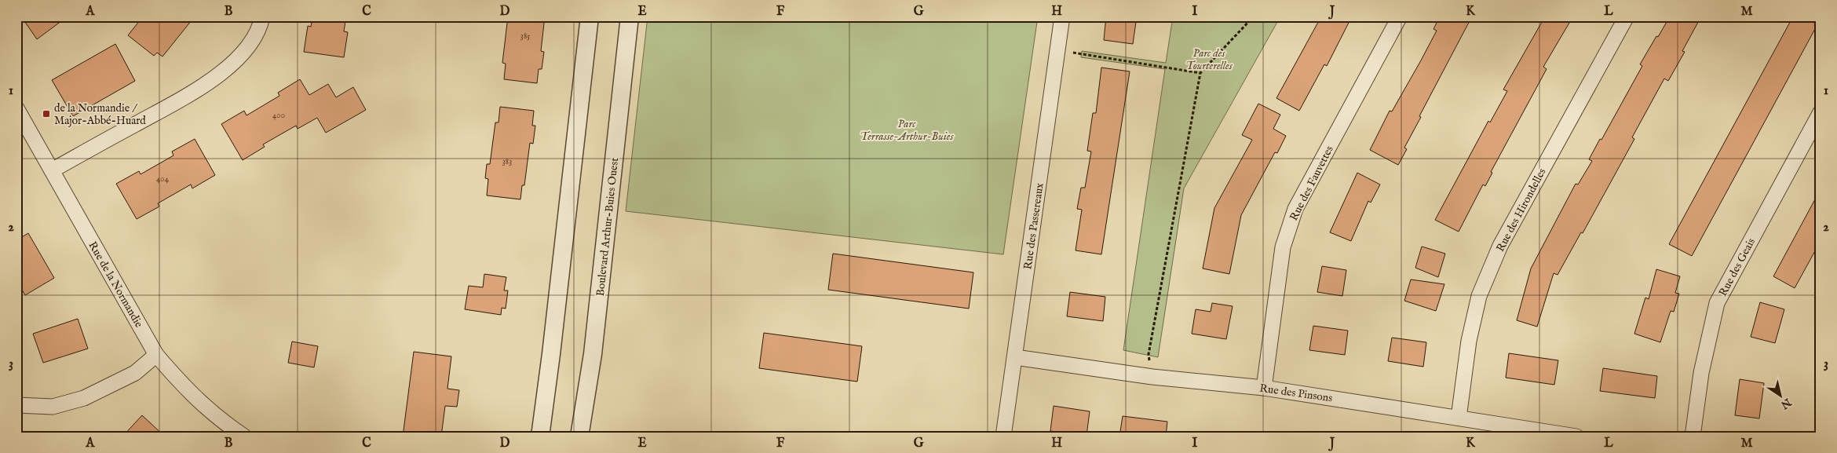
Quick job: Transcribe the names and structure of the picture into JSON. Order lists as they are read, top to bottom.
{
  "streets": {
    "street": [
      "Rue des Fauvettes",
      "Rue des Hirondelles",
      "Rue des Passereaux",
      "Boulevard Arthur-Buies Ouest",
      "Rue des Geais",
      "Rue de la Normandie",
      "Rue des Pinsons"
    ]
  },
  "crossings": [
    ["Rue des Fauvettes", "Rue des Pinsons"],
    ["Rue des Hirondelles", "Rue des Pinsons"],
    ["Rue des Passereaux", "Rue des Pinsons"]
  ],
  "parks": ["Parc des Tourterelles", "Parc Terrasse-Arthur-Buies"],
  "places": {
    "transit": ["de la Normandie / Major-Abbé-Huard"]
  },
  "house_numbers": [
    "385",
    "400",
    "383",
    "404"
  ],
  "north": "bottom right",
  "grid": {
    "columns": [
      "A",
      "B",
      "C",
      "D",
      "E",
      "F",
      "G",
      "H",
      "I",
      "J",
      "K",
      "L",
      "M"
    ],
    "rows": ["1", "2", "3"]
  }
}
